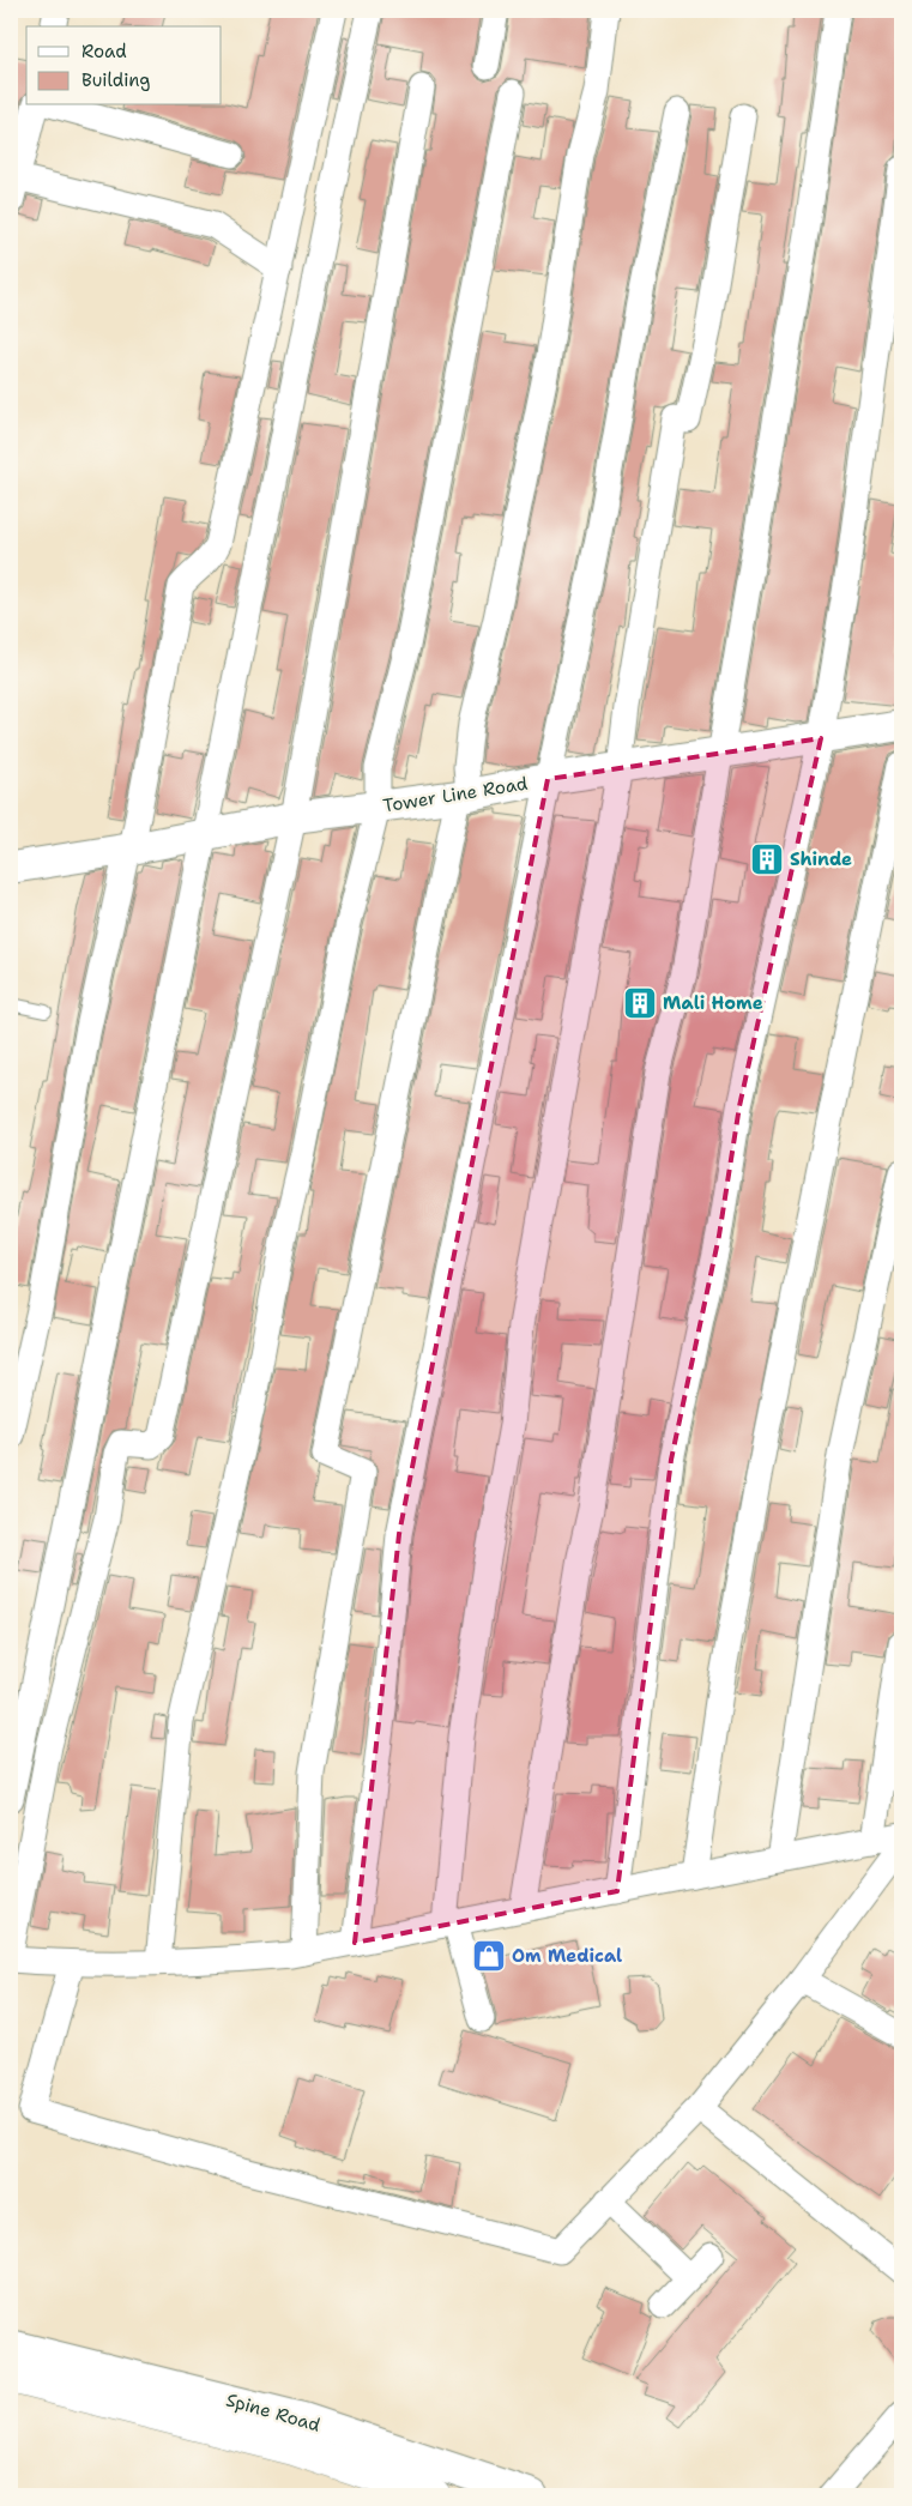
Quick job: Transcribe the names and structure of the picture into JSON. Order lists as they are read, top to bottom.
{
  "streets": {
    "main road": ["Spine Road"],
    "street": ["Tower Line Road"]
  },
  "places": {
    "building": ["Shinde", "Mali Home"],
    "shop": ["Om Medical"]
  },
  "legend": ["Road", "Building"]
}
